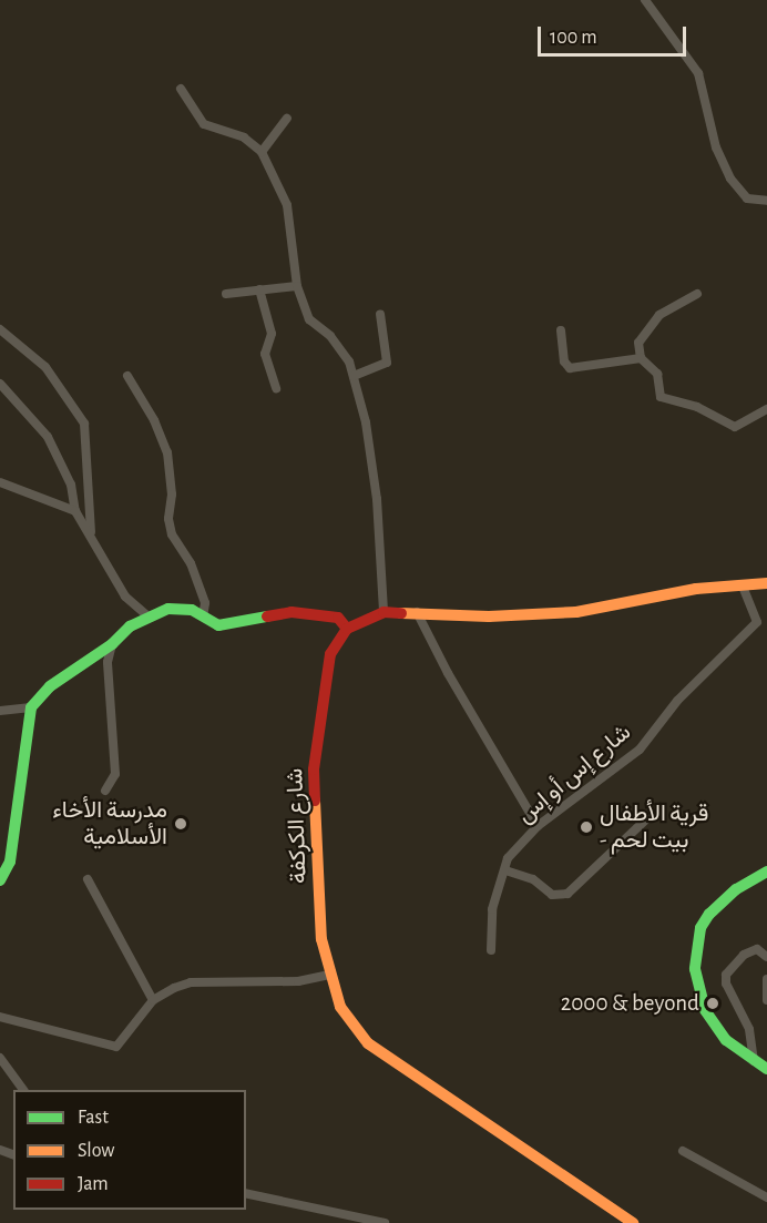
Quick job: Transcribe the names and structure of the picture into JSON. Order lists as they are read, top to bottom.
{
  "streets": {
    "street": ["شارع إس أو إس", "شارع الكركفة"]
  },
  "places": ["مدرسة الأخاء الأسلامية", "قرية الأطفال - بيت لحم", "2000 & beyond"],
  "legend": ["Fast", "Slow", "Jam"],
  "scale_bar": "100 m"
}
